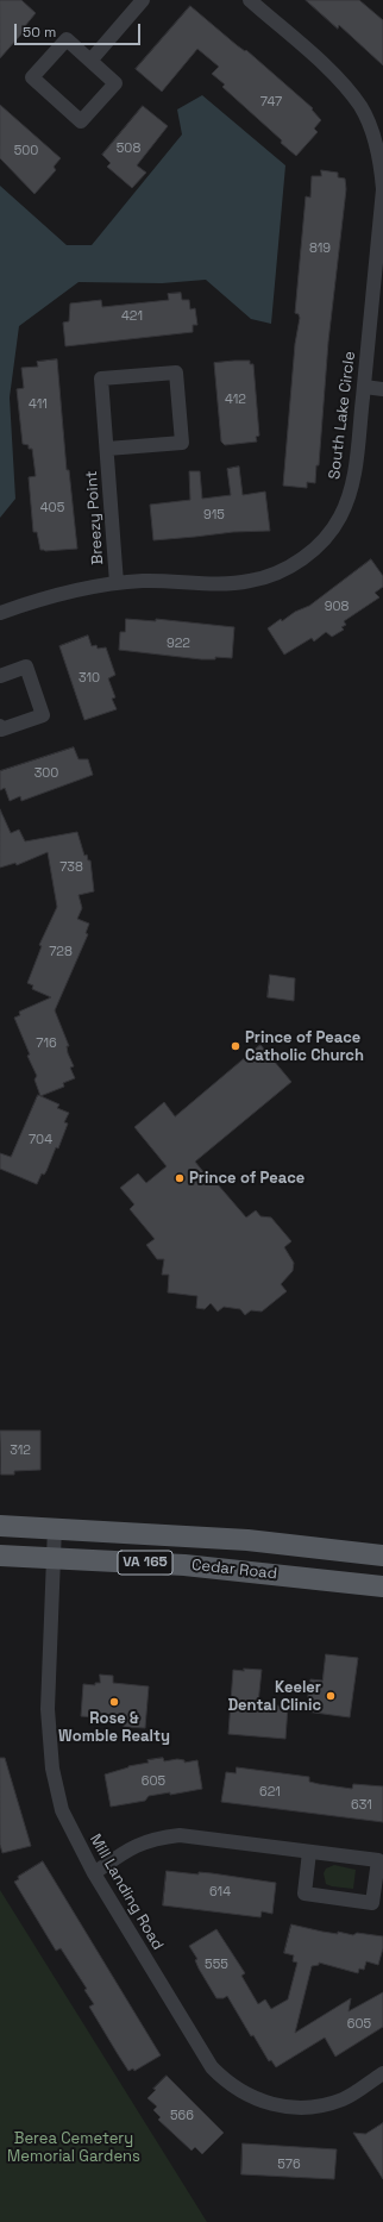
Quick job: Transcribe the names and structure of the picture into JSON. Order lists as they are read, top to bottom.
{
  "streets": {
    "main road": ["VA 165", "Cedar Road"],
    "street": ["South Lake Circle", "Breezy Point", "Mill Landing Road"]
  },
  "crossings": [
    ["South Lake Circle", "Breezy Point"],
    ["Cedar Road", "Mill Landing Road"]
  ],
  "parks": ["Berea Cemetery Memorial Gardens"],
  "places": [
    "Prince of Peace Catholic Church",
    "Prince of Peace",
    "Keeler Dental Clinic",
    "Rose & Womble Realty"
  ],
  "house_numbers": [
    "747",
    "508",
    "500",
    "819",
    "421",
    "412",
    "411",
    "405",
    "915",
    "908",
    "922",
    "310",
    "300",
    "738",
    "728",
    "716",
    "704",
    "312",
    "605",
    "621",
    "631",
    "614",
    "555",
    "605",
    "566",
    "576"
  ],
  "scale_bar": "50 m"
}
